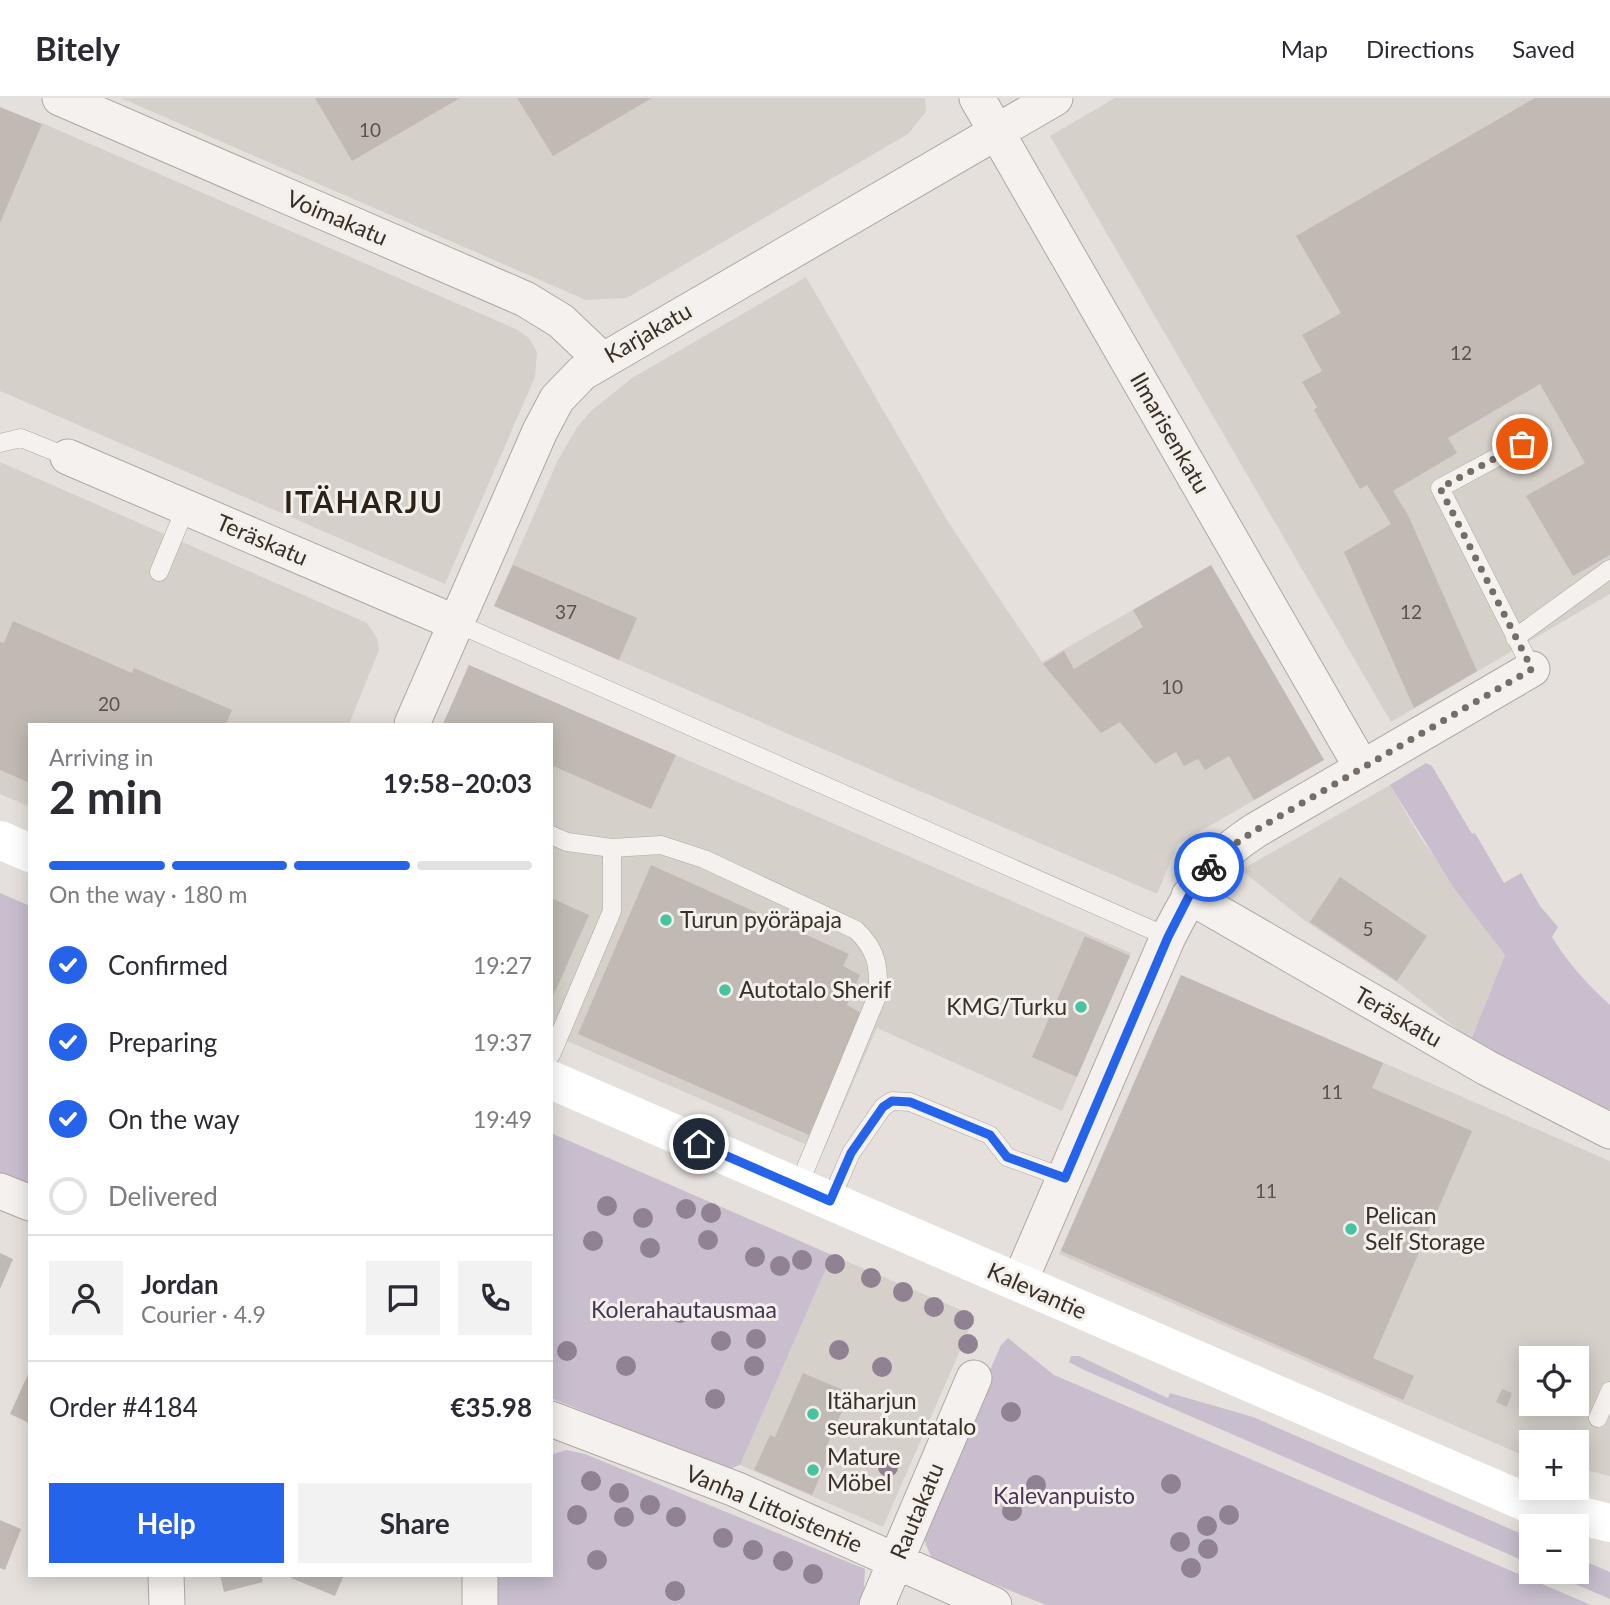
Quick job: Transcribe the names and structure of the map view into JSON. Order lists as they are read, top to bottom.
{
  "streets": {
    "main road": ["Kalevantie"],
    "street": [
      "Voimakatu",
      "Karjakatu",
      "Ilmarisenkatu",
      "Teräskatu",
      "Vanha Littoistentie",
      "Rautakatu"
    ]
  },
  "crossings": [
    ["Voimakatu", "Karjakatu"],
    ["Karjakatu", "Ilmarisenkatu"],
    ["Karjakatu", "Teräskatu"],
    ["Vanha Littoistentie", "Rautakatu"]
  ],
  "districts": ["ITÄHARJU"],
  "parks": ["Kolerahautausmaa", "Kalevanpuisto"],
  "places": [
    "Turun pyöräpaja",
    "Autotalo Sherif",
    "KMG/Turku",
    "Pelican Self Storage",
    "Itäharjun seurakuntatalo",
    "Mature Möbel"
  ],
  "house_numbers": [
    "10",
    "12",
    "37",
    "12",
    "10",
    "20",
    "5",
    "11",
    "11"
  ],
  "page": {
    "header": "Bitely",
    "nav": ["Map", "Directions", "Saved"],
    "heading": ["2 min", "Arriving in", "19:58–20:03"],
    "panel": [
      "Jordan",
      "Courier · 4.9",
      "Order #4184",
      "€35.98"
    ],
    "bar": "On the way · 180 m",
    "list": [
      ["Confirmed", "19:27"],
      ["Preparing", "19:37"],
      ["On the way", "19:49"],
      "Delivered"
    ],
    "map_buttons": ["+", "−"],
    "buttons": ["Help", "Share"]
  }
}
